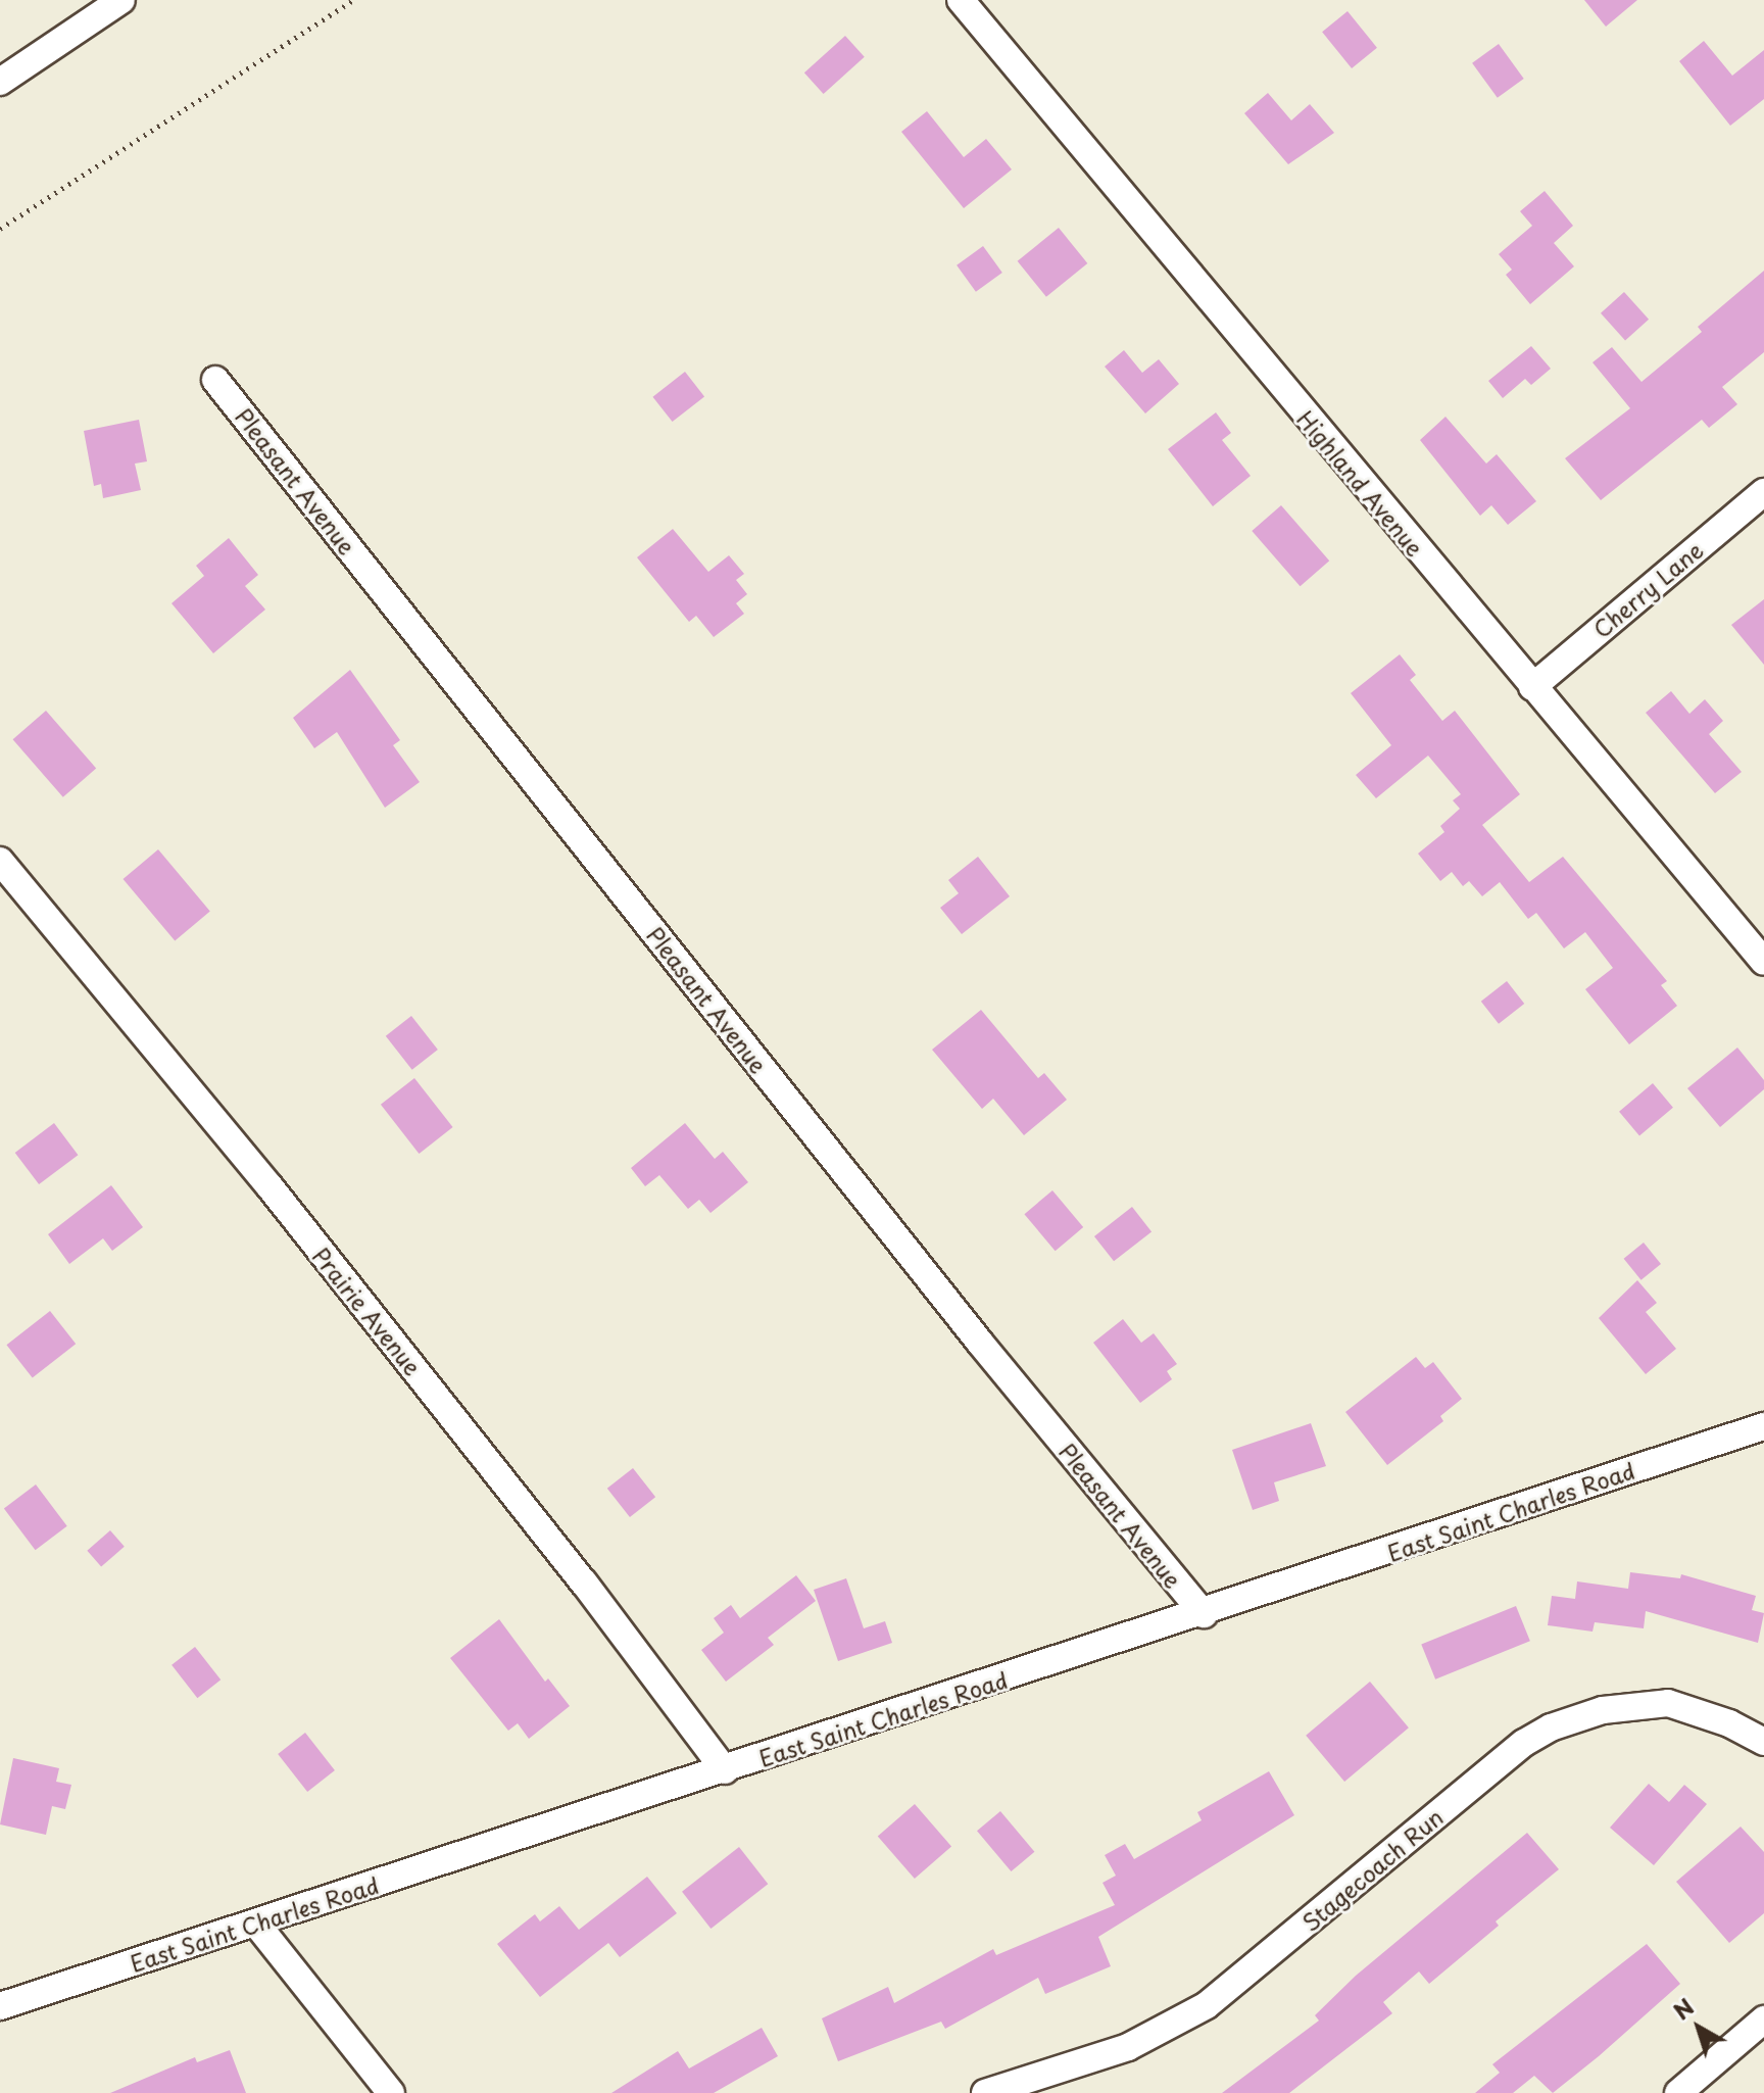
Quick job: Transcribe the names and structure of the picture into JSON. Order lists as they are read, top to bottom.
{
  "streets": {
    "street": [
      "Pleasant Avenue",
      "Highland Avenue",
      "Cherry Lane",
      "Prairie Avenue",
      "East Saint Charles Road",
      "Stagecoach Run"
    ]
  },
  "crossings": [
    ["Pleasant Avenue", "East Saint Charles Road"],
    ["Highland Avenue", "Cherry Lane"],
    ["Prairie Avenue", "East Saint Charles Road"]
  ],
  "north": "top left"
}
